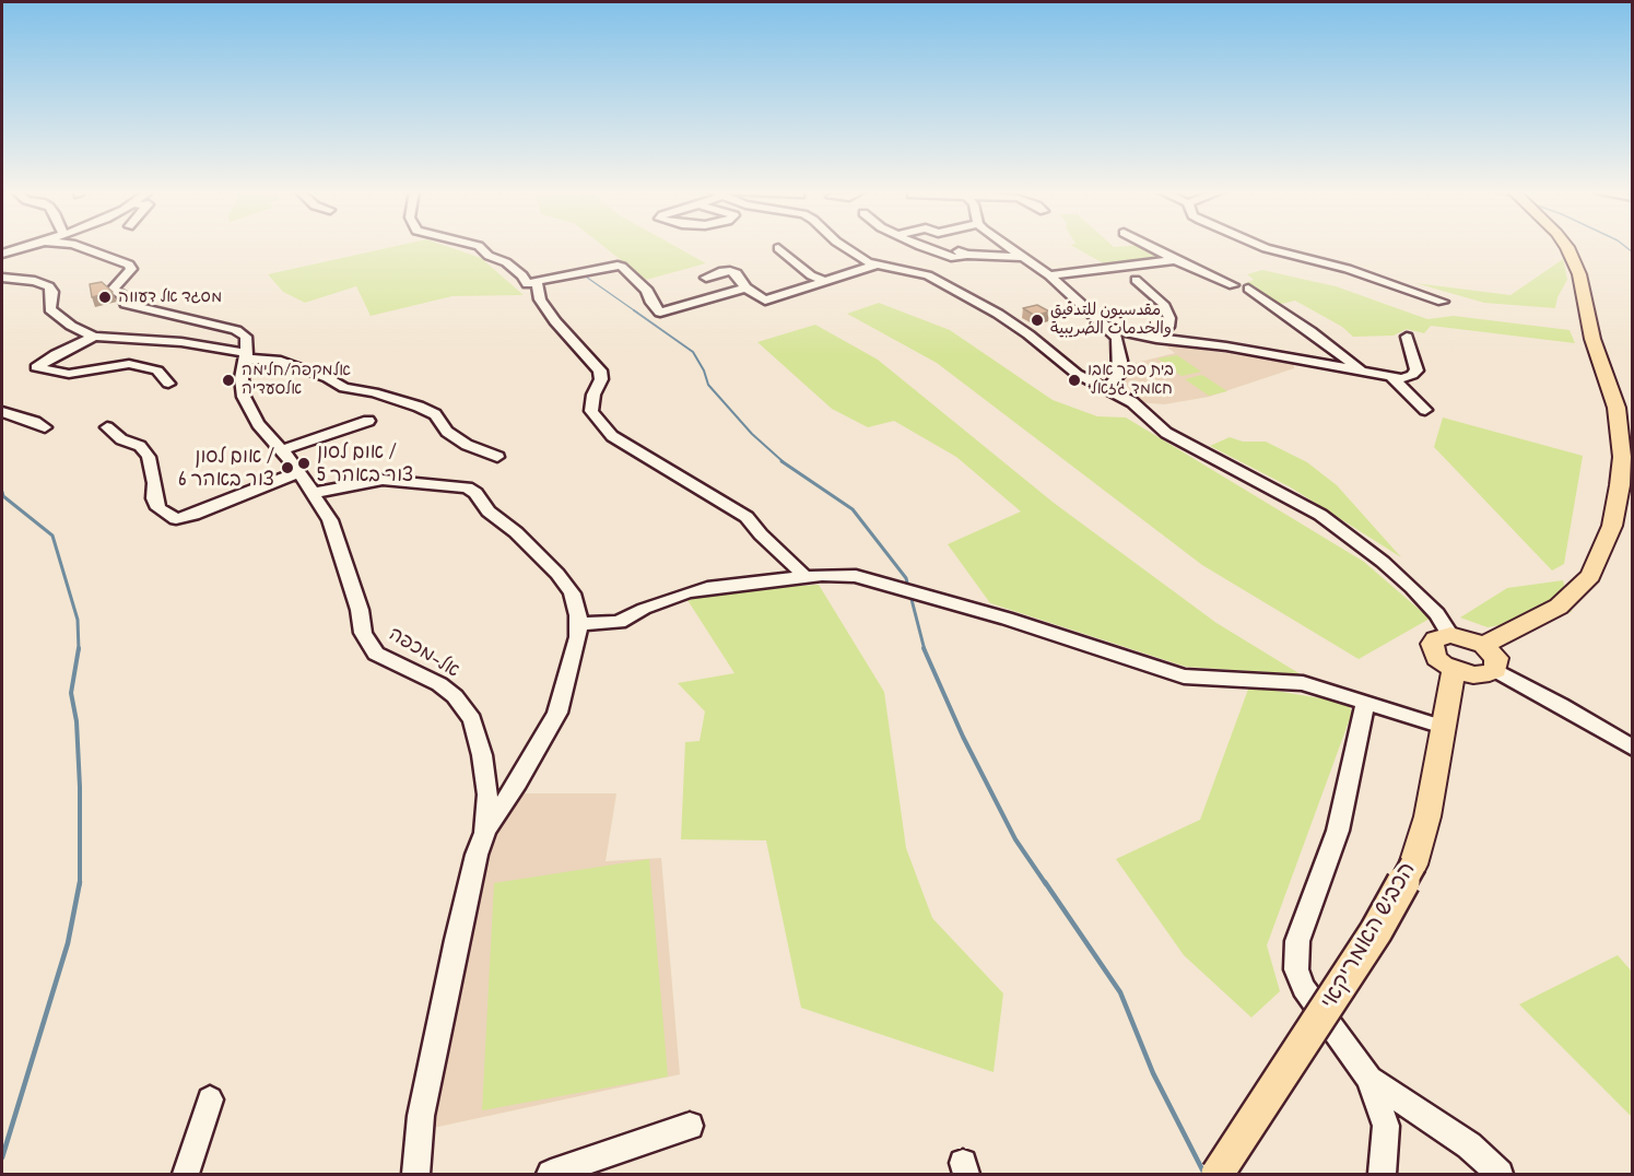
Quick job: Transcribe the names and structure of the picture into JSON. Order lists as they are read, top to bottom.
{
  "streets": {
    "main road": ["הכביש האמריקאי"],
    "street": ["אל-מכפה"]
  },
  "places": [
    "מסגד אל דעווה",
    "مقدسيون للتدقيق والخدمات الضريبية",
    "אלמקפה/חלימה אלסעדיה",
    "בית ספר אבו חאמד ג׳זאלי",
    "אום לסון / צור באהר 5",
    "אום לסון / צור באהר 6"
  ]
}
